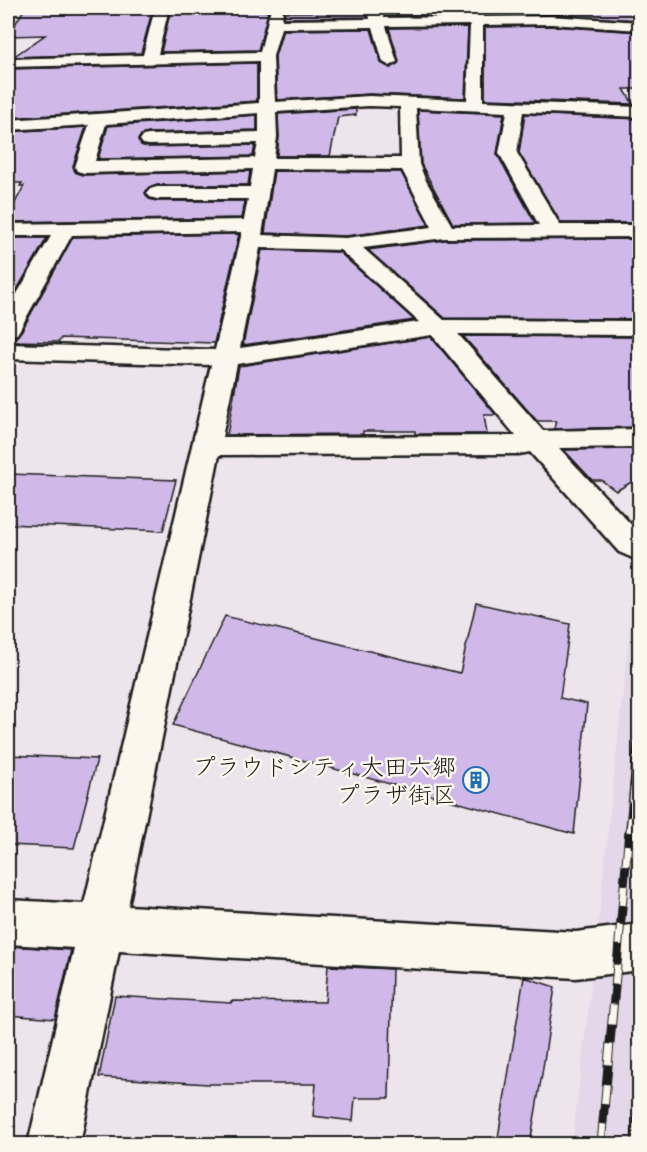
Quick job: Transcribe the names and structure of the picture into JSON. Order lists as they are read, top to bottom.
{
  "places": {
    "building": ["プラウドシティ大田六郷 プラザ街区"]
  }
}
